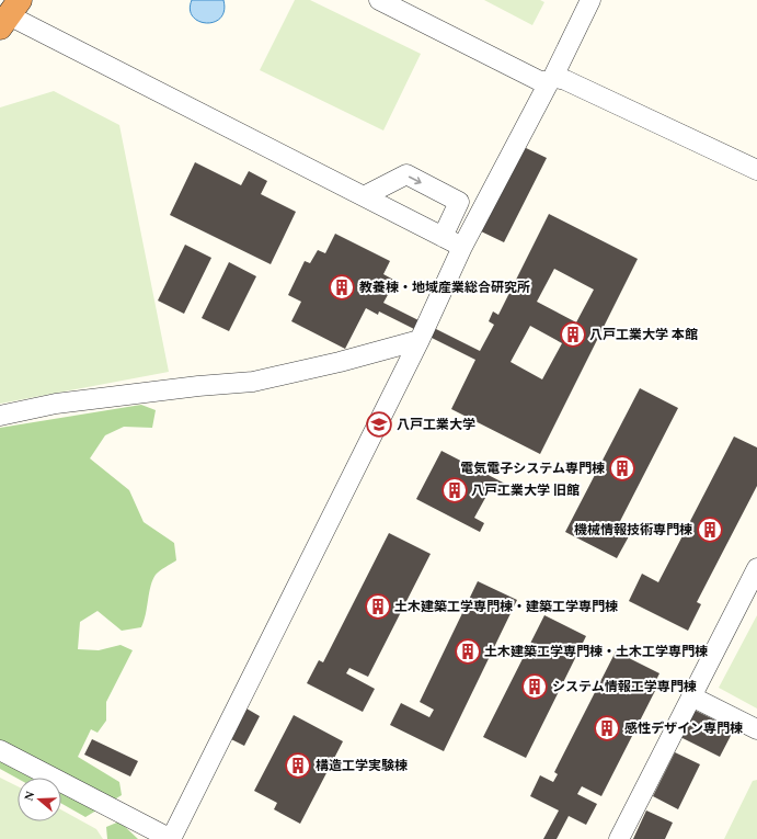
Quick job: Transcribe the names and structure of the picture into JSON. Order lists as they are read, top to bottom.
{
  "places": {
    "building": [
      "教養棟・地域産業総合研究所",
      "八戸工業大学 本館",
      "電気電子システム専門棟",
      "八戸工業大学 旧館",
      "機械情報技術専門棟",
      "土木建築工学専門棟・建築工学専門棟",
      "土木建築工学専門棟・土木工学専門棟",
      "システム情報工学専門棟",
      "感性デザイン専門棟",
      "構造工学実験棟"
    ],
    "school or university": ["八戸工業大学"]
  },
  "north": "left"
}
